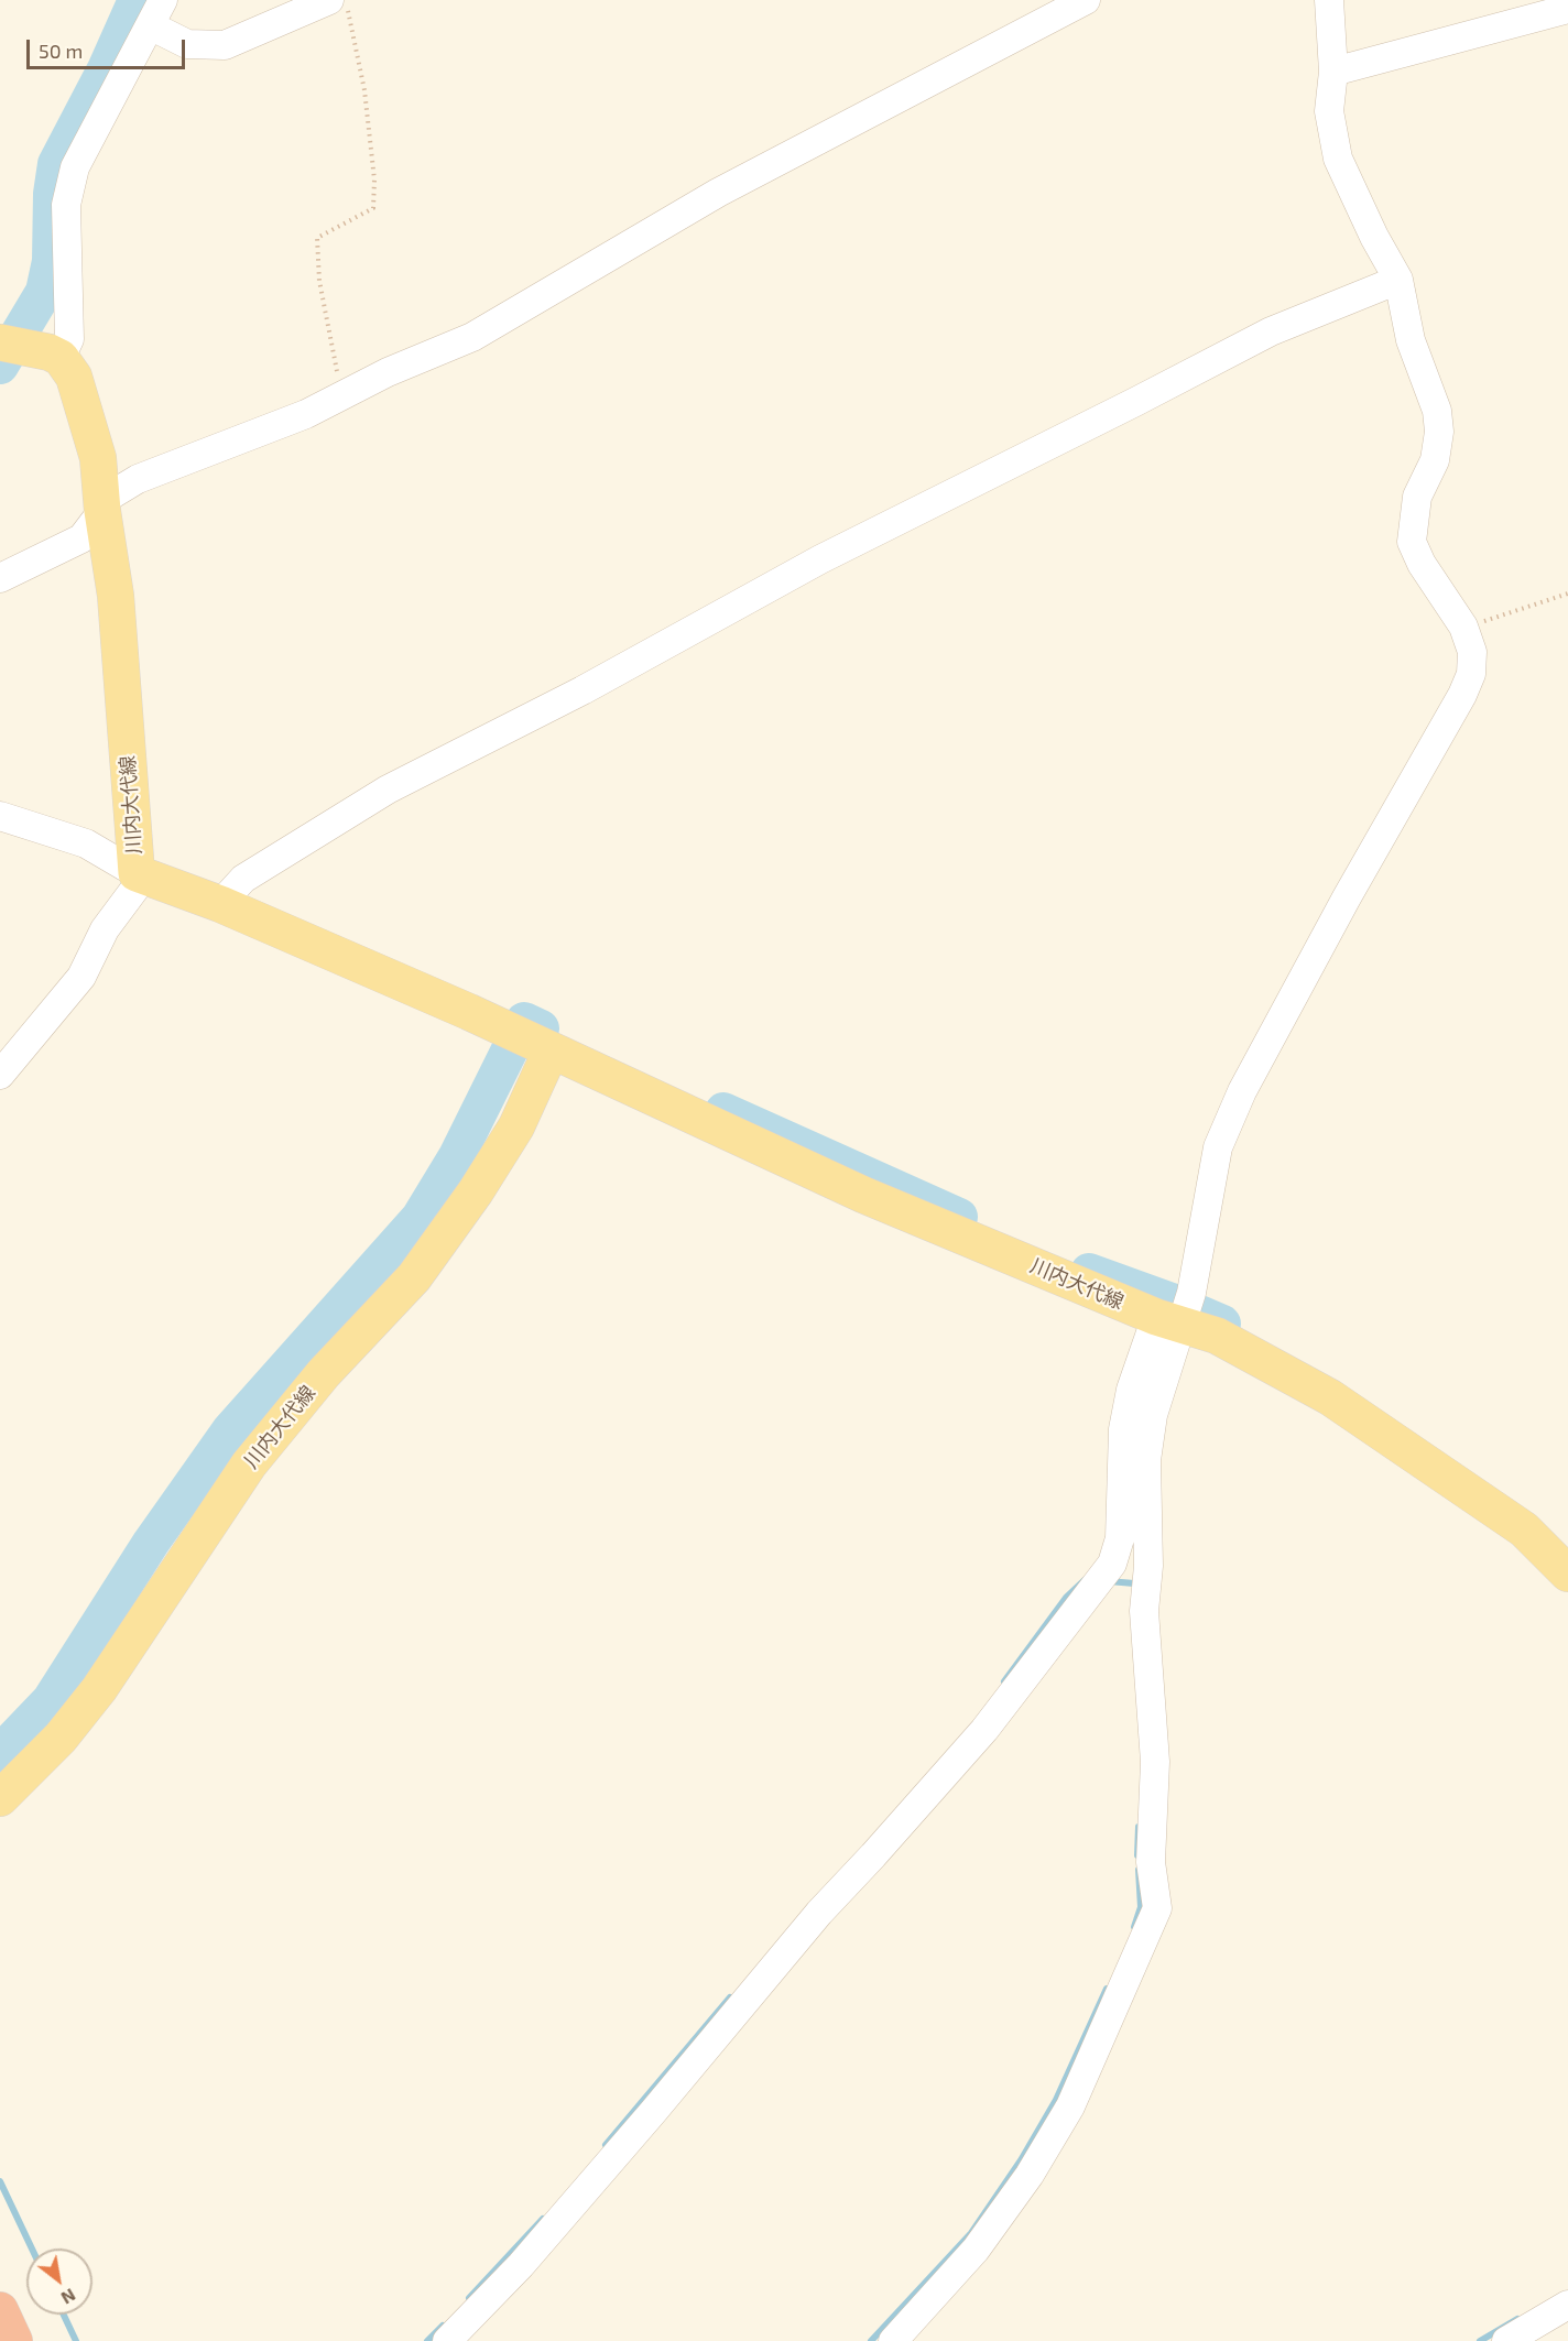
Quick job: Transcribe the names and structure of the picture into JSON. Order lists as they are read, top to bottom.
{
  "streets": {
    "main road": ["川内大代線"]
  },
  "scale_bar": "50 m",
  "north": "bottom right"
}
